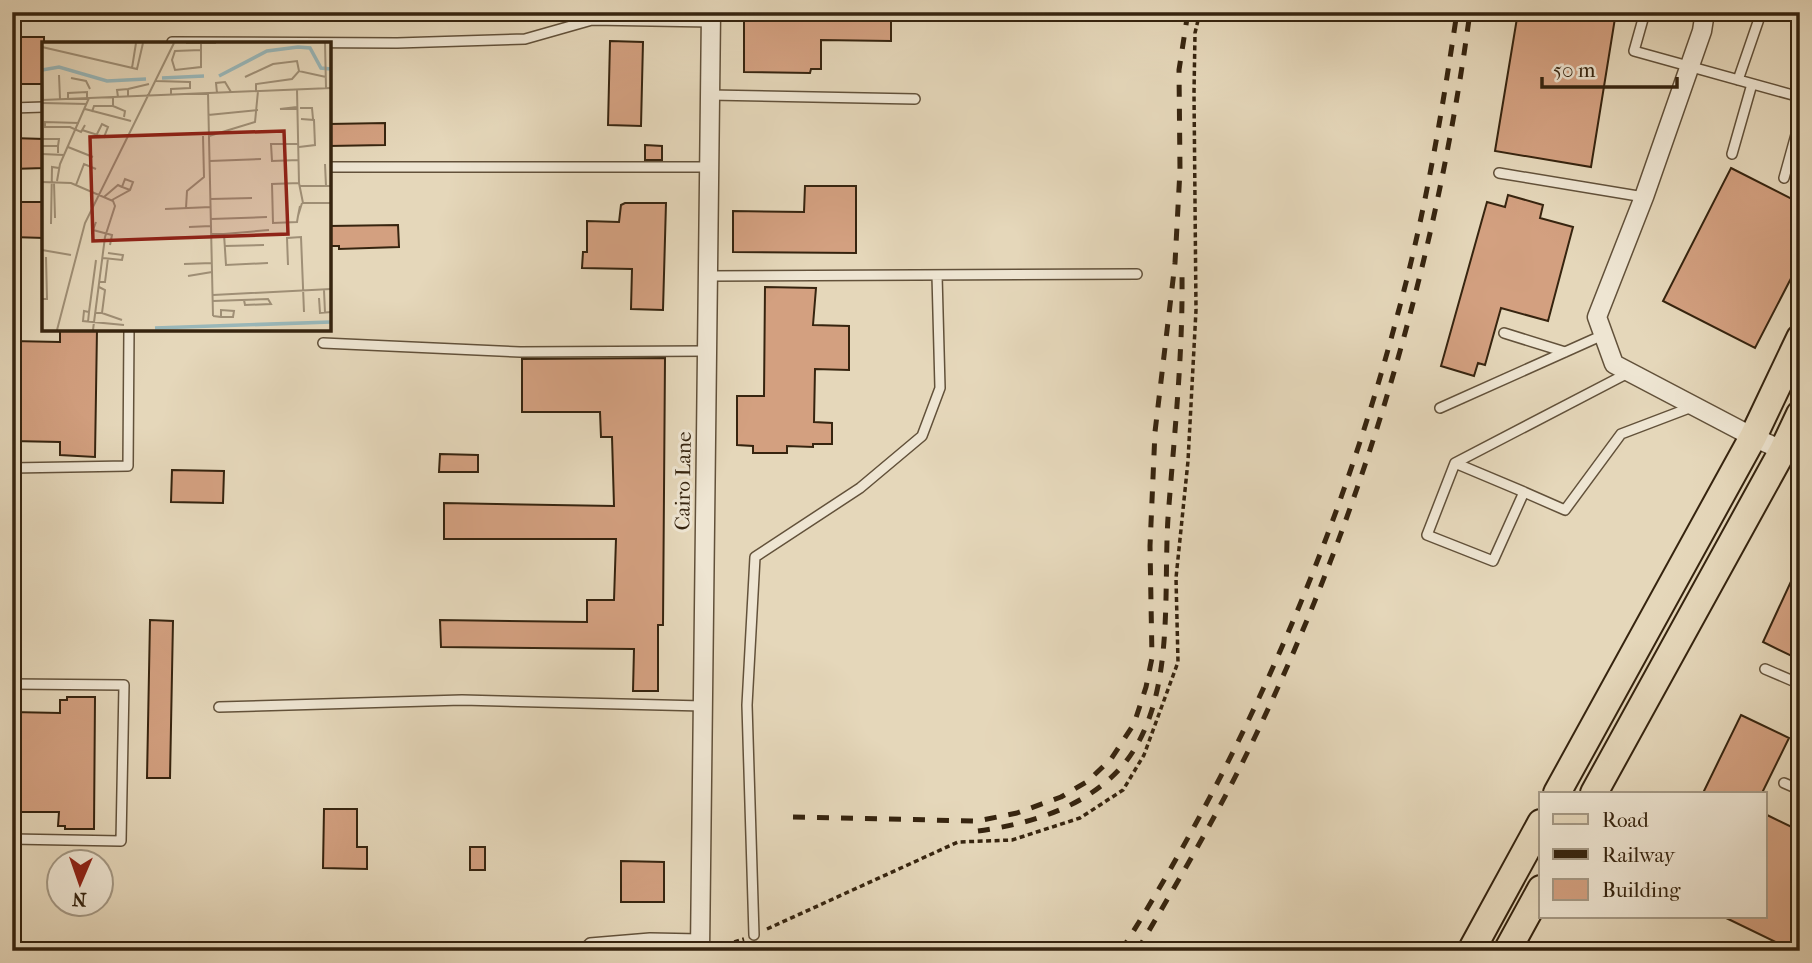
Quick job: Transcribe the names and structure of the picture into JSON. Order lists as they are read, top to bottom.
{
  "streets": {
    "street": ["Cairo Lane"]
  },
  "legend": ["Road", "Railway", "Building"],
  "scale_bar": "50 m",
  "north": "bottom"
}
